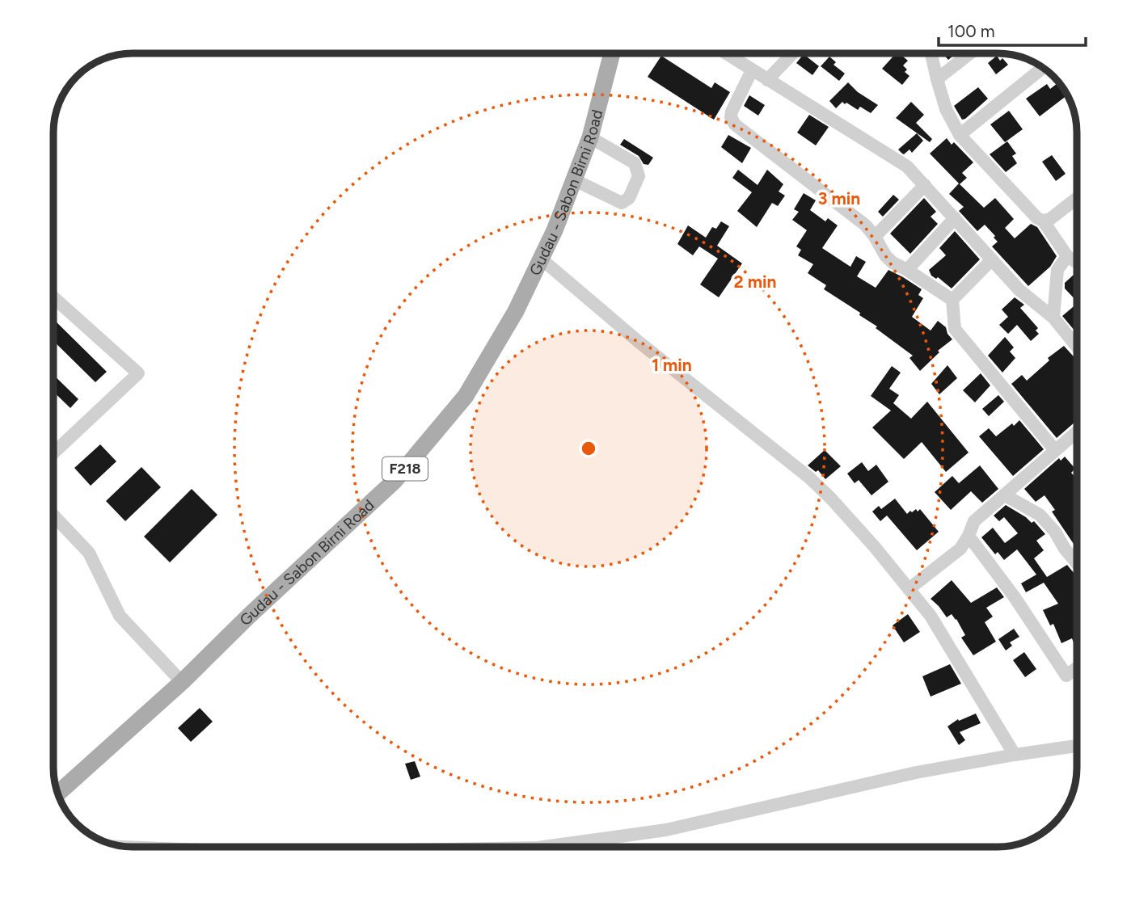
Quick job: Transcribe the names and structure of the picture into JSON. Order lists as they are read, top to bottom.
{
  "streets": {
    "main road": ["Gudau - Sabon Birni Road", "F218"]
  },
  "scale_bar": "100 m",
  "rings": ["3 min", "2 min", "1 min"]
}
